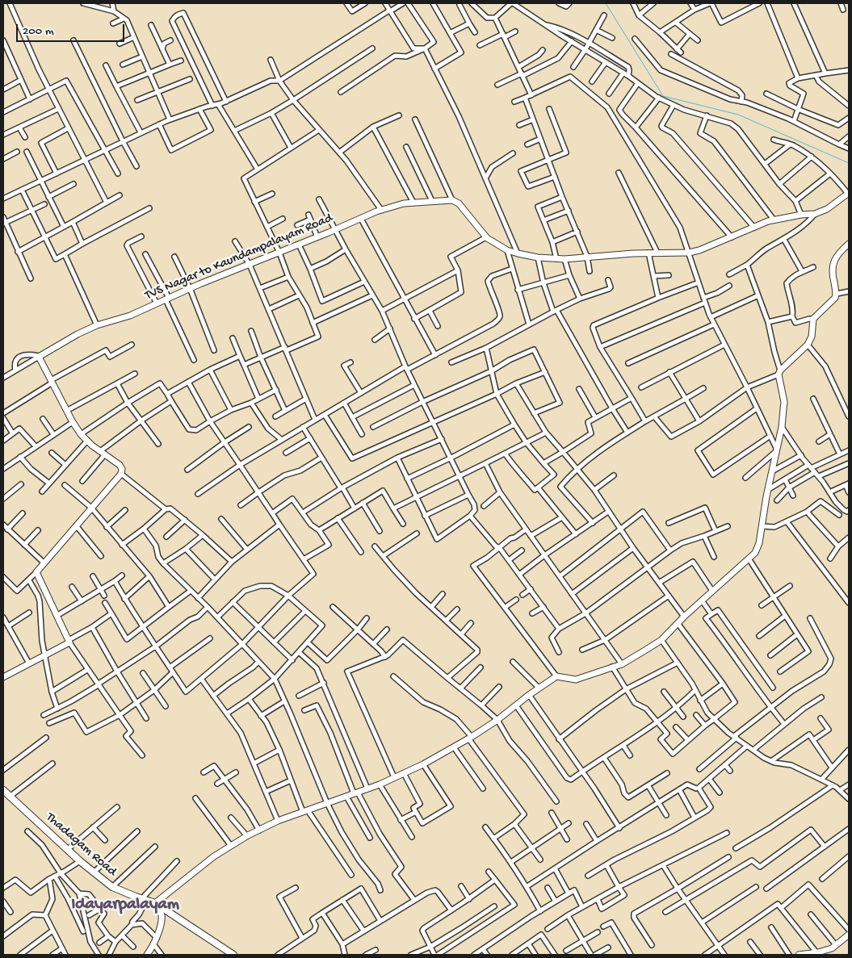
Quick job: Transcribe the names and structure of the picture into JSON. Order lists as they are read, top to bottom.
{
  "streets": {
    "main road": ["Thadagam Road"],
    "street": ["TVS Nagar to Kaundampalayam Road"]
  },
  "districts": ["Idayarpalayam"],
  "scale_bar": "200 m"
}
